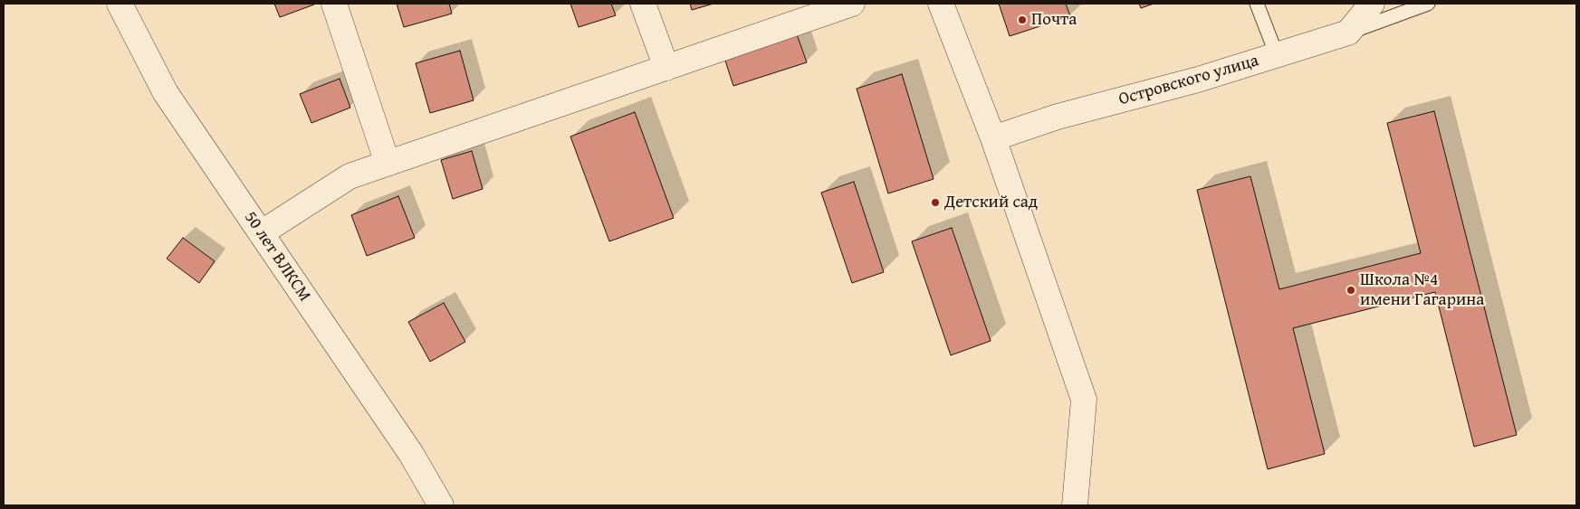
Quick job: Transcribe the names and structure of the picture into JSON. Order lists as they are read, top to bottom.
{
  "streets": {
    "street": ["Островского улица", "50 лет ВЛКСМ"]
  },
  "places": ["Почта", "Детский сад", "Школа №4 имени Гагарина"]
}
